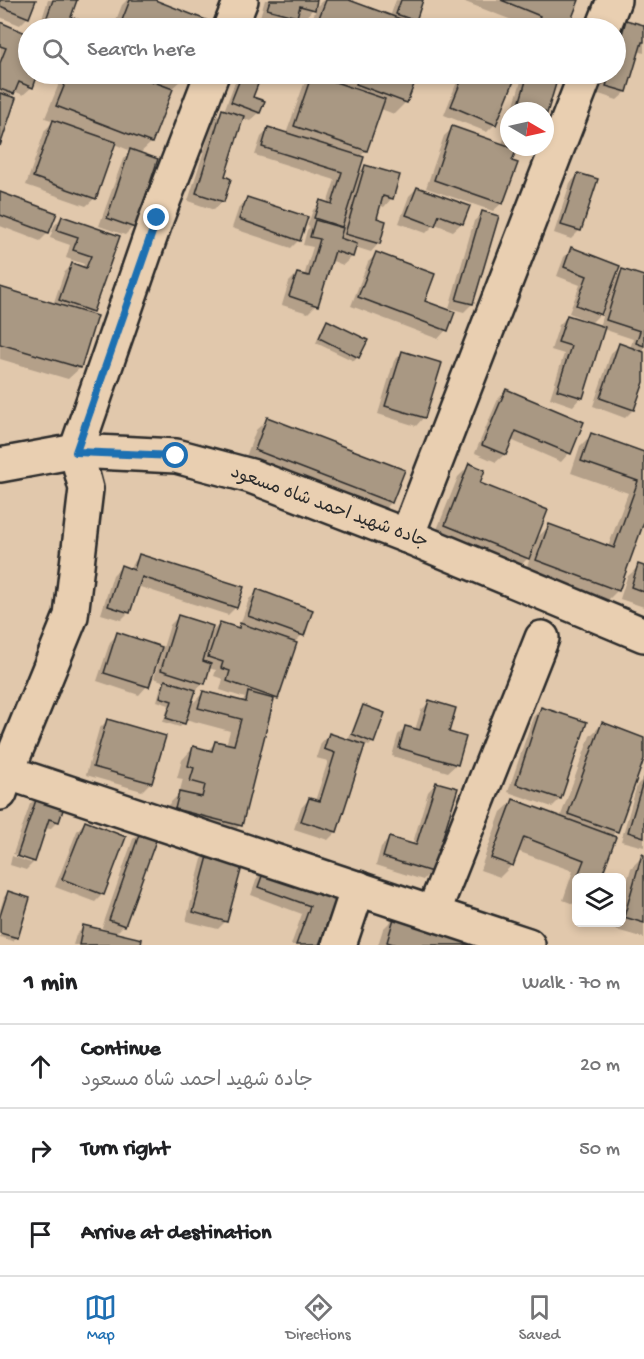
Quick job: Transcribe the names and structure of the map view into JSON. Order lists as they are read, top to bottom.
{
  "streets": {
    "street": ["جاده شهيد احمد شاه مسعود"]
  },
  "north": "right",
  "page": {
    "search": "Search here",
    "heading": ["1 min", "Walk · 70 m"],
    "list": [
      ["Continue", "جاده شهيد احمد شاه مسعود", "20 m"],
      ["Turn right", "50 m"],
      "Arrive at destination"
    ],
    "nav": ["Map", "Directions", "Saved"]
  }
}
